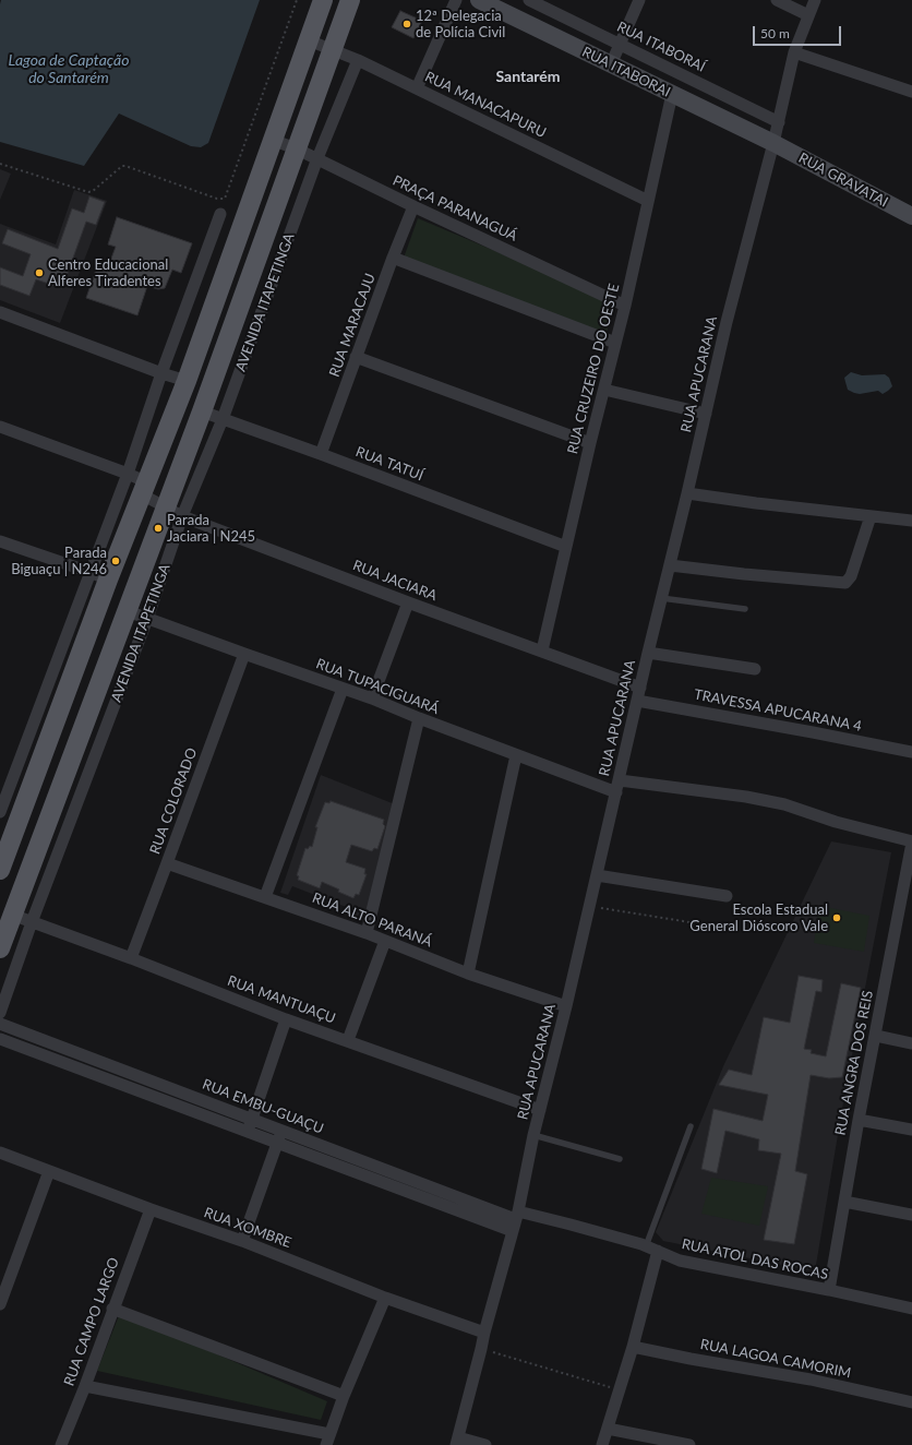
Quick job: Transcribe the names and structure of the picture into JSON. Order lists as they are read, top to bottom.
{
  "streets": {
    "main road": ["AVENIDA ITAPETINGA"],
    "street": [
      "RUA ITABORAÍ",
      "RUA ITABORAI",
      "RUA MANACAPURU",
      "RUA GRAVATAI",
      "PRAÇA PARANAGUÁ",
      "RUA MARACAJU",
      "RUA CRUZEIRO DO OESTE",
      "RUA APUCARANA",
      "RUA TATUÍ",
      "RUA JACIARA",
      "RUA TUPACIGUARÁ",
      "TRAVESSA APUCARANA 4",
      "RUA COLORADO",
      "RUA ALTO PARANÁ",
      "RUA MANTUAÇU",
      "RUA ANGRA DOS REIS",
      "RUA EMBU-GUAÇU",
      "RUA XOMBRE",
      "RUA ATOL DAS ROCAS",
      "RUA CAMPO LARGO",
      "RUA LAGOA CAMORIM"
    ]
  },
  "crossings": [
    ["RUA ITABORAÍ", "RUA APUCARANA"],
    ["RUA ITABORAI", "RUA GRAVATAI"],
    ["RUA ITABORAI", "RUA CRUZEIRO DO OESTE"],
    ["RUA ITABORAI", "RUA APUCARANA"],
    ["RUA MANACAPURU", "AVENIDA ITAPETINGA"],
    ["RUA MANACAPURU", "RUA CRUZEIRO DO OESTE"],
    ["RUA GRAVATAI", "RUA APUCARANA"],
    ["PRAÇA PARANAGUÁ", "AVENIDA ITAPETINGA"],
    ["PRAÇA PARANAGUÁ", "RUA MARACAJU"],
    ["PRAÇA PARANAGUÁ", "RUA CRUZEIRO DO OESTE"],
    ["AVENIDA ITAPETINGA", "RUA TATUÍ"],
    ["AVENIDA ITAPETINGA", "RUA JACIARA"],
    ["AVENIDA ITAPETINGA", "RUA TUPACIGUARÁ"],
    ["AVENIDA ITAPETINGA", "RUA MANTUAÇU"],
    ["RUA MARACAJU", "RUA TATUÍ"],
    ["RUA CRUZEIRO DO OESTE", "RUA TATUÍ"],
    ["RUA CRUZEIRO DO OESTE", "RUA JACIARA"],
    ["RUA APUCARANA", "RUA JACIARA"],
    ["RUA APUCARANA", "RUA TUPACIGUARÁ"],
    ["RUA APUCARANA", "TRAVESSA APUCARANA 4"],
    ["RUA APUCARANA", "RUA ALTO PARANÁ"],
    ["RUA APUCARANA", "RUA MANTUAÇU"],
    ["RUA APUCARANA", "RUA EMBU-GUAÇU"],
    ["RUA APUCARANA", "RUA XOMBRE"],
    ["RUA APUCARANA", "RUA ATOL DAS ROCAS"],
    ["RUA TUPACIGUARÁ", "RUA COLORADO"],
    ["RUA COLORADO", "RUA ALTO PARANÁ"],
    ["RUA COLORADO", "RUA MANTUAÇU"],
    ["RUA ANGRA DOS REIS", "RUA ATOL DAS ROCAS"],
    ["RUA EMBU-GUAÇU", "RUA ATOL DAS ROCAS"],
    ["RUA XOMBRE", "RUA CAMPO LARGO"]
  ],
  "districts": ["Santarém"],
  "water": ["Lagoa de Captação do Santarém"],
  "places": [
    "12ª Delegacia de Polícia Civil",
    "Centro Educacional Alferes Tiradentes",
    "Parada Jaciara | N245",
    "Parada Biguaçu | N246",
    "Escola Estadual General Dióscoro Vale"
  ],
  "scale_bar": "50 m"
}
